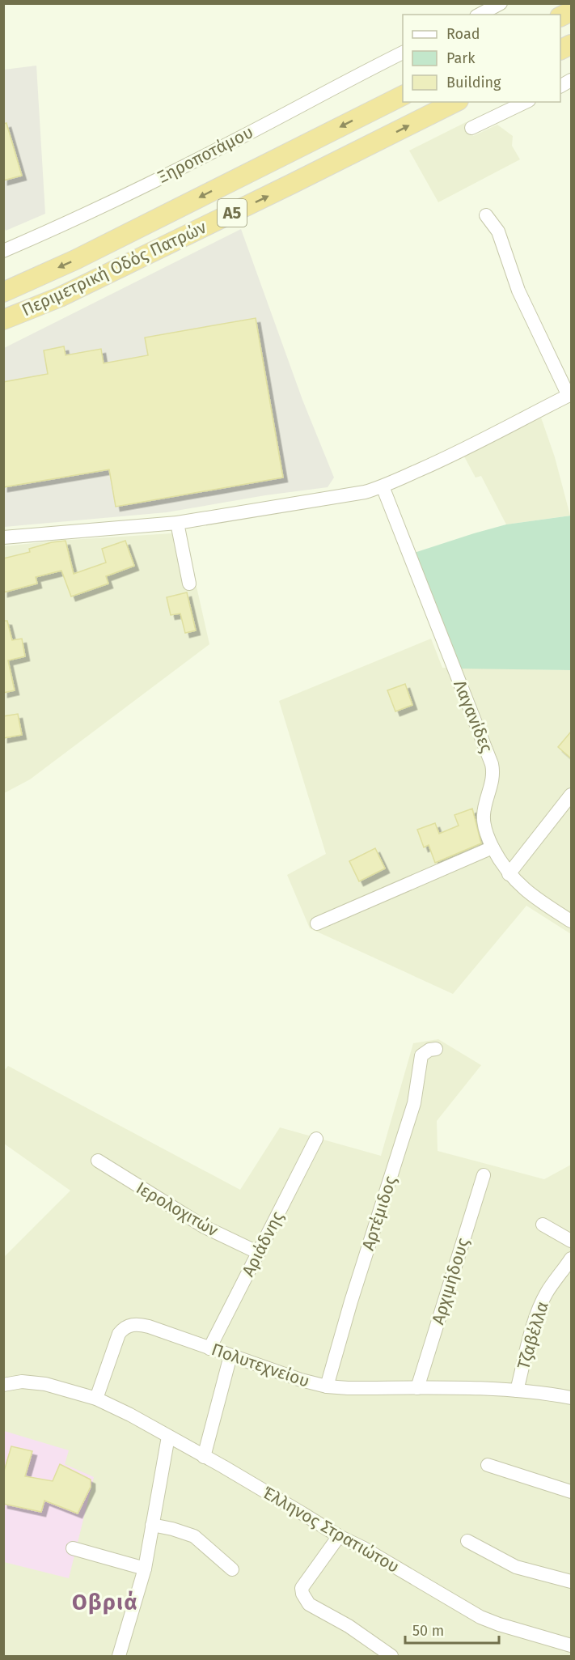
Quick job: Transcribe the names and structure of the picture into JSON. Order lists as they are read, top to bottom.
{
  "streets": {
    "highway": ["Α5", "Περιμετρική Οδός Πατρών"],
    "street": [
      "Ξηροποτάμου",
      "Λαγανίδες",
      "Ιερολοχιτών",
      "Αρτέμιδος",
      "Αριάδνης",
      "Αρχιμήδους",
      "Τζαβέλλα",
      "Πολυτεχνείου",
      "Έλληνος Στρατιώτου"
    ]
  },
  "crossings": [
    ["Ιερολοχιτών", "Αριάδνης"],
    ["Αρτέμιδος", "Πολυτεχνείου"],
    ["Αριάδνης", "Πολυτεχνείου"],
    ["Αρχιμήδους", "Πολυτεχνείου"],
    ["Τζαβέλλα", "Πολυτεχνείου"],
    ["Πολυτεχνείου", "Έλληνος Στρατιώτου"]
  ],
  "districts": ["Οβριά"],
  "legend": ["Road", "Park", "Building"],
  "scale_bar": "50 m"
}
